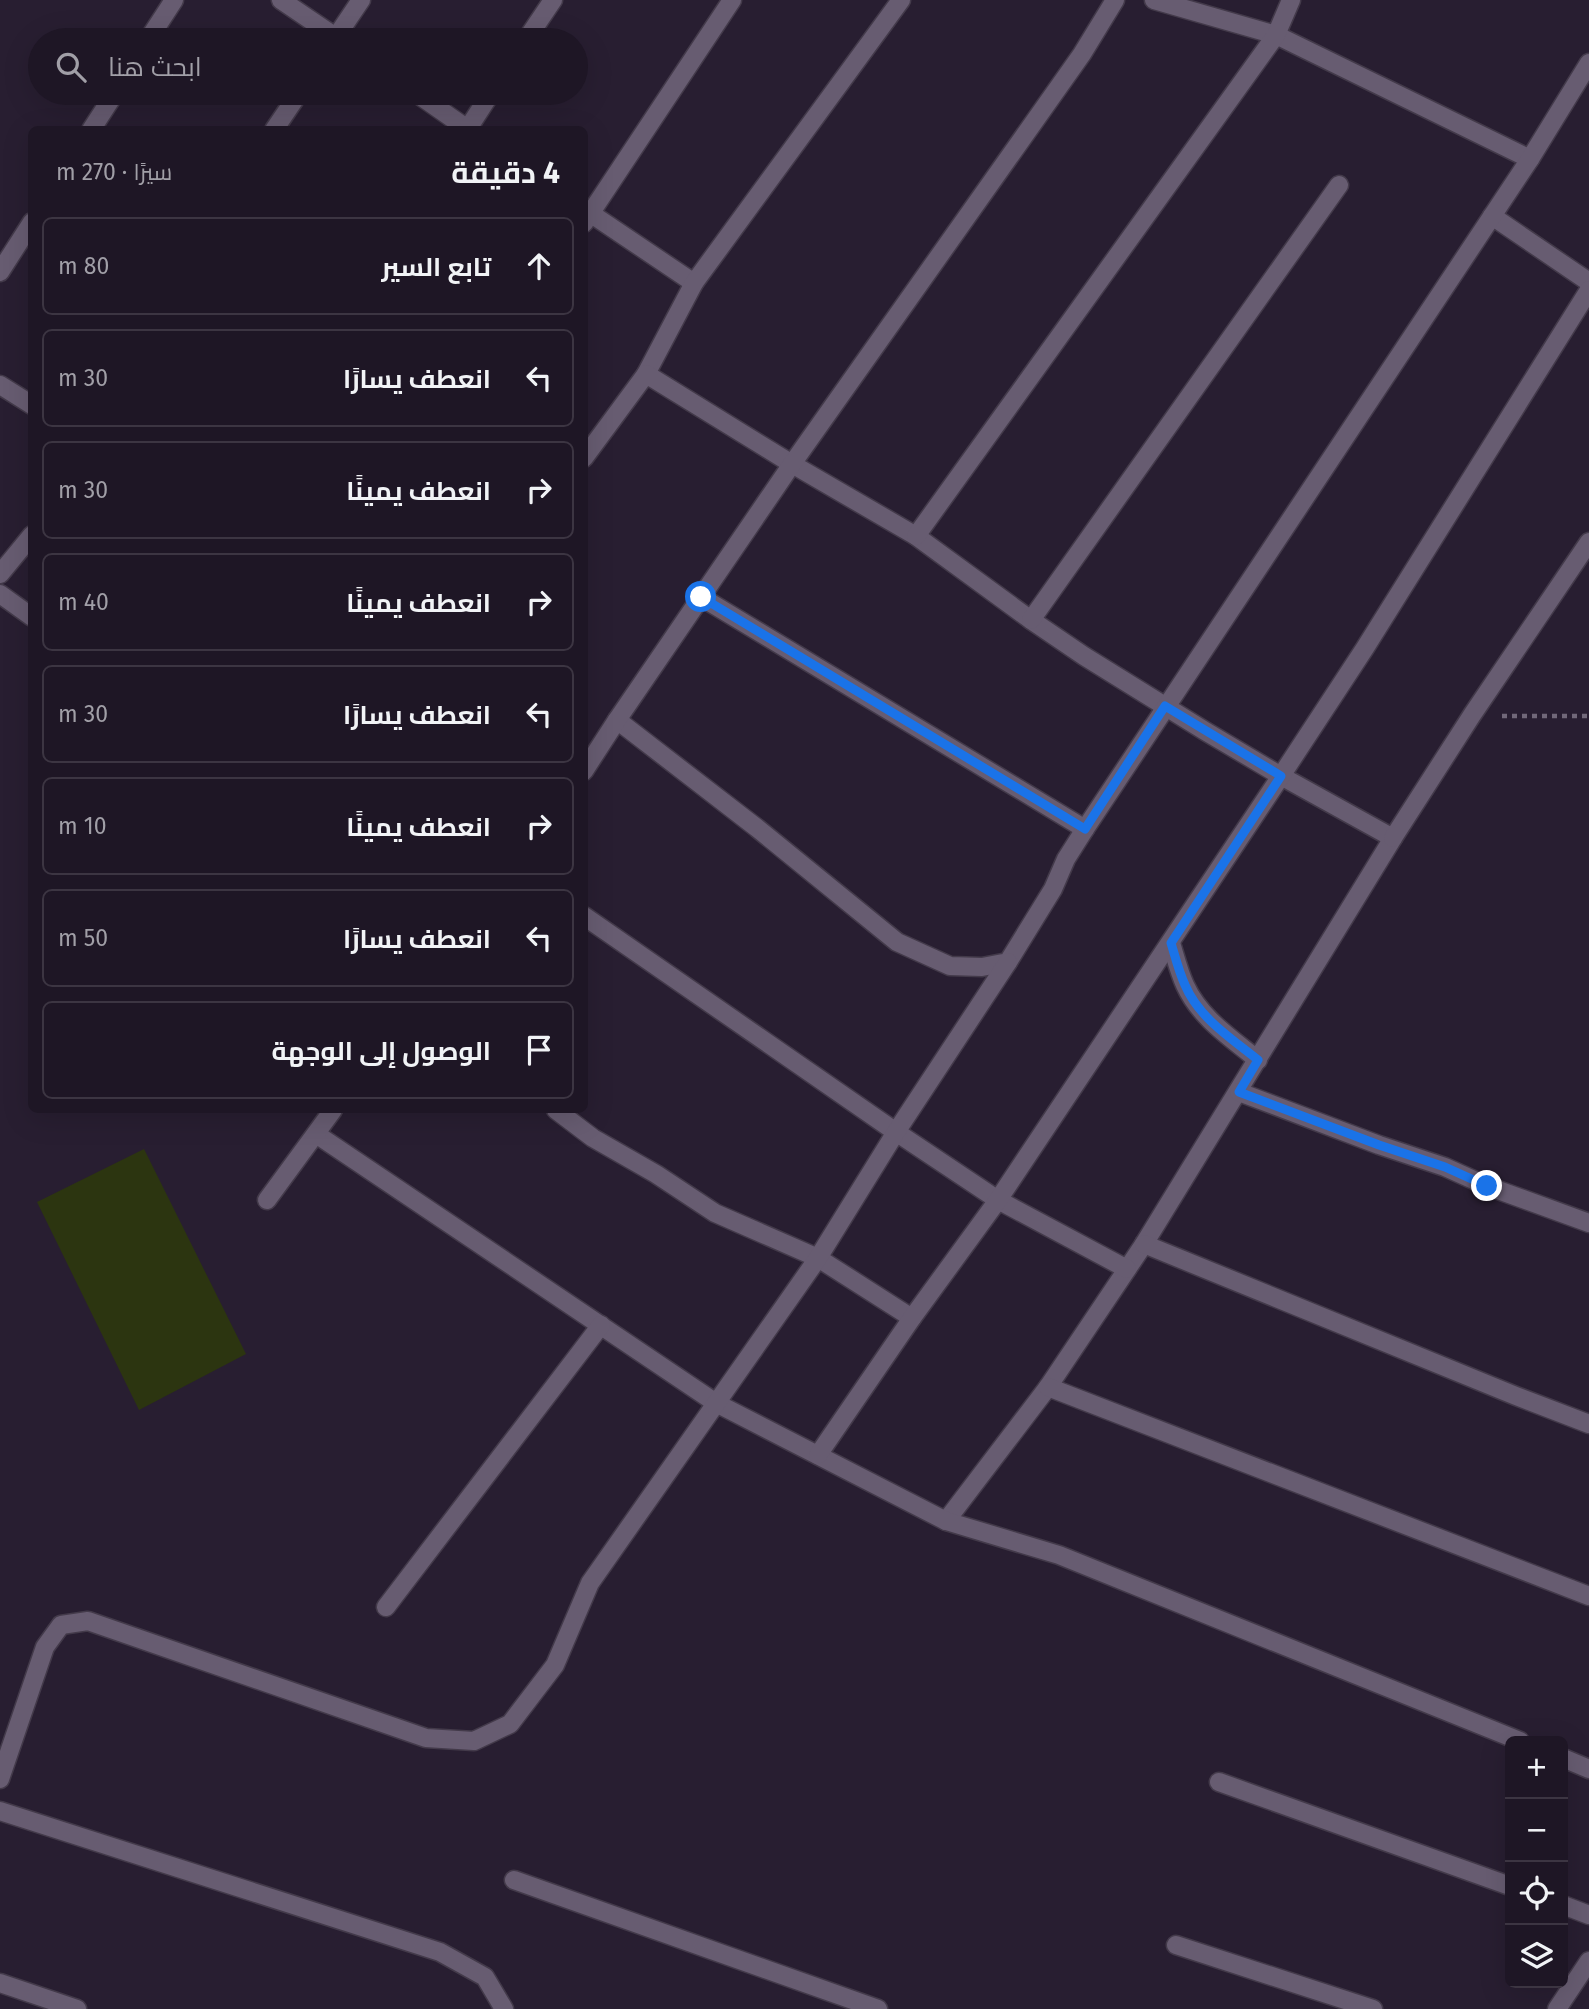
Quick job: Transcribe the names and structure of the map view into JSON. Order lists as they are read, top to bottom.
{
  "page": {
    "search": "ابحث هنا",
    "heading": ["4 دقيقة", "سيرًا · 270 m"],
    "list": [
      ["تابع السير", "80 m"],
      ["انعطف يسارًا", "30 m"],
      ["انعطف يمينًا", "30 m"],
      ["انعطف يمينًا", "40 m"],
      ["انعطف يسارًا", "30 m"],
      ["انعطف يمينًا", "10 m"],
      ["انعطف يسارًا", "50 m"],
      "الوصول إلى الوجهة"
    ],
    "map_buttons": ["+", "−"]
  }
}
